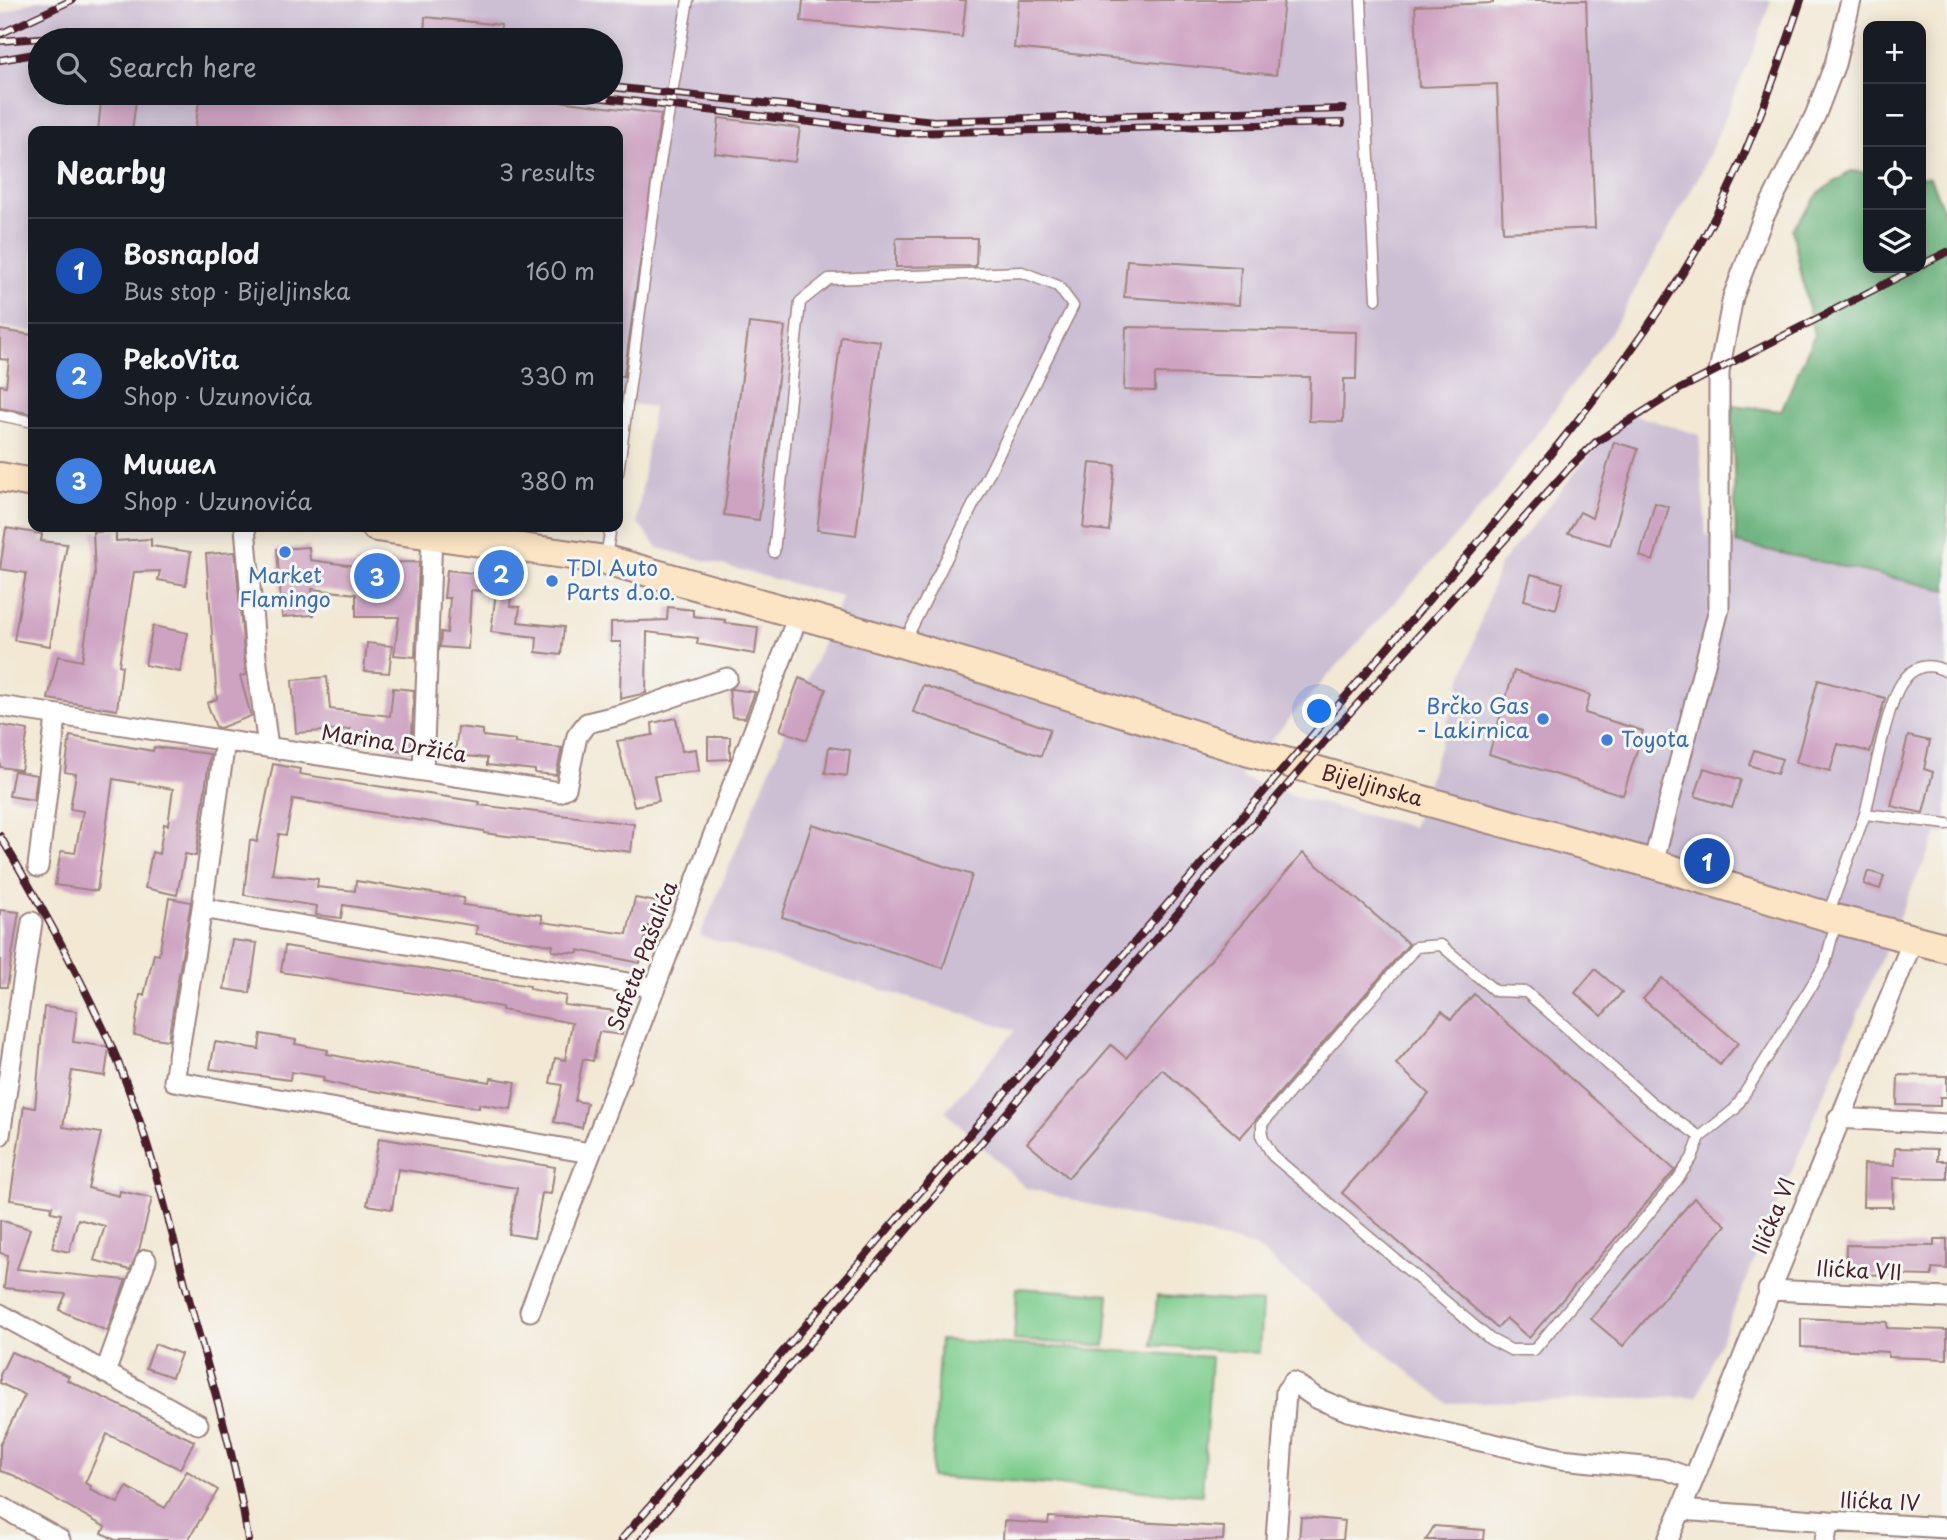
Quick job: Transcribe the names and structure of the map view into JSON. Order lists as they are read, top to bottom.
{
  "streets": {
    "main road": ["Bijeljinska"],
    "street": [
      "Marina Držića",
      "Safeta Pašalića",
      "Ilićka VI",
      "Ilićka VII",
      "Ilićka IV"
    ]
  },
  "crossings": [
    ["Bijeljinska", "Safeta Pašalića"],
    ["Bijeljinska", "Ilićka VI"],
    ["Ilićka VI", "Ilićka VII"]
  ],
  "places": [
    "Market Flamingo",
    "TDI Auto Parts d.o.o.",
    "Brčko Gas - Lakirnica",
    "Toyota"
  ],
  "page": {
    "map_buttons": ["+", "−"],
    "search": "Search here",
    "heading": ["Nearby", "3 results"],
    "list": [
      {
        "mark": "1",
        "name": "Bosnaplod",
        "note": "Bus stop · Bijeljinska",
        "value": "160 m"
      },
      {
        "mark": "2",
        "name": "PekoVita",
        "note": "Shop · Uzunovića",
        "value": "330 m"
      },
      {
        "mark": "3",
        "name": "Мишел",
        "note": "Shop · Uzunovića",
        "value": "380 m"
      }
    ],
    "pins": ["2", "3", "1"]
  }
}
